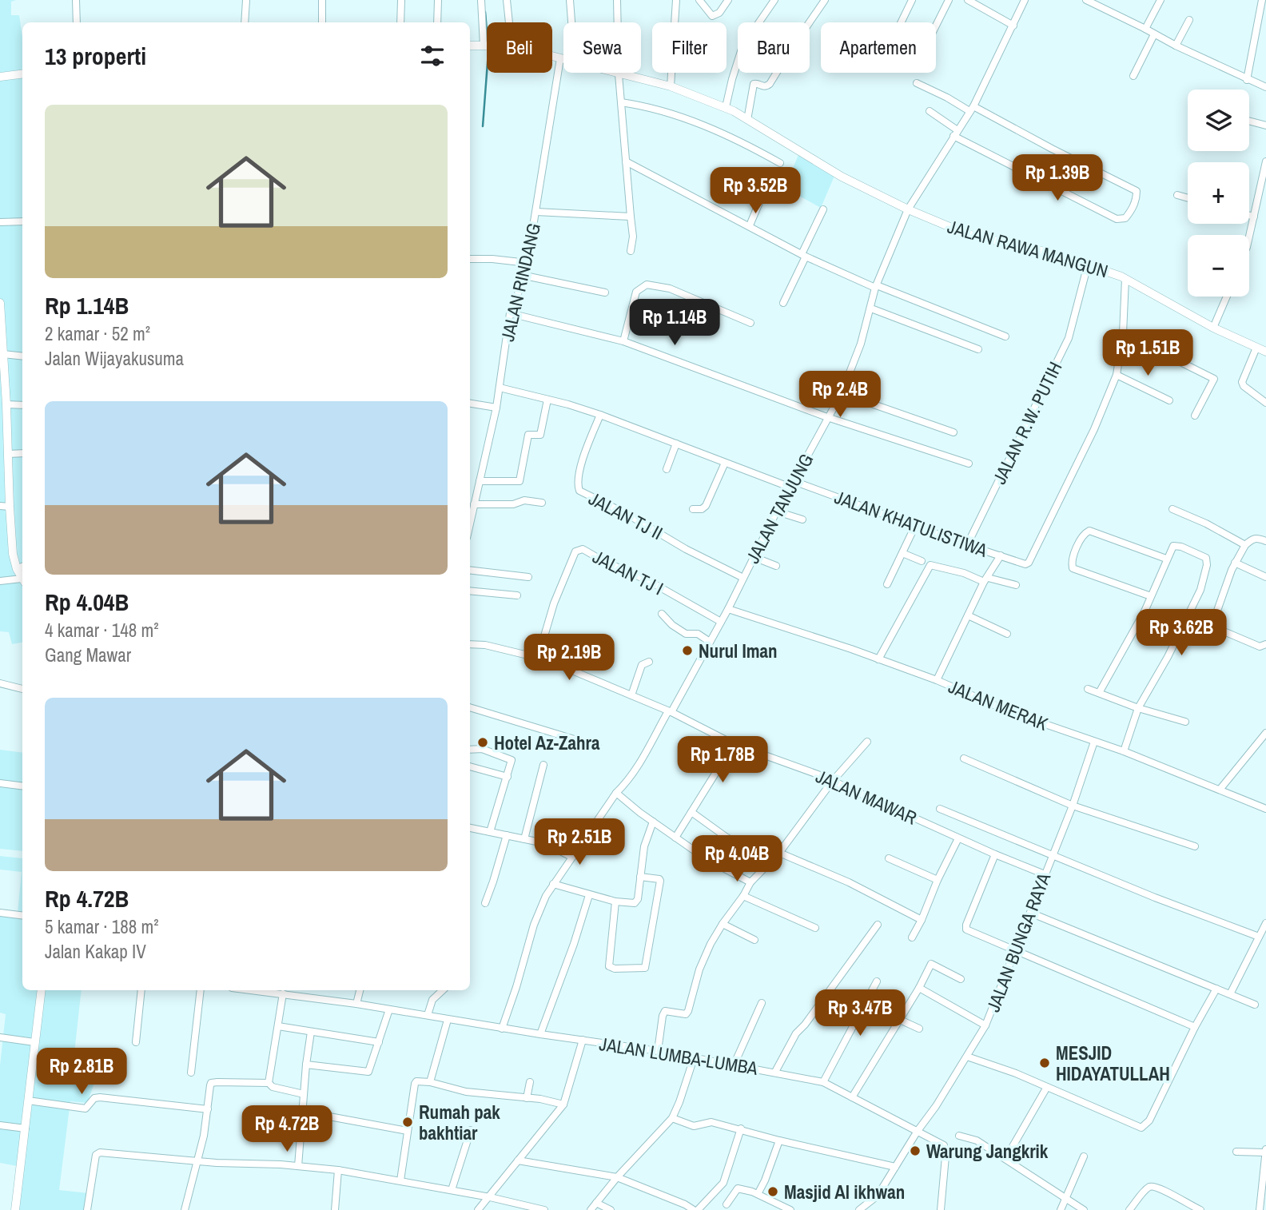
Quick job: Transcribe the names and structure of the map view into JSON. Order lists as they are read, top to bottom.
{
  "streets": {
    "main road": ["JALAN RAWA MANGUN"],
    "street": [
      "JALAN RINDANG",
      "JALAN R.W. PUTIH",
      "JALAN TANJUNG",
      "JALAN TJ II",
      "JALAN KHATULISTIWA",
      "JALAN TJ I",
      "JALAN MERAK",
      "JALAN MAWAR",
      "JALAN BUNGA RAYA",
      "JALAN LUMBA-LUMBA"
    ]
  },
  "crossings": [
    ["JALAN RAWA MANGUN", "JALAN RINDANG"],
    ["JALAN RAWA MANGUN", "JALAN R.W. PUTIH"],
    ["JALAN RAWA MANGUN", "JALAN TANJUNG"],
    ["JALAN RINDANG", "JALAN KHATULISTIWA"],
    ["JALAN R.W. PUTIH", "JALAN KHATULISTIWA"],
    ["JALAN TANJUNG", "JALAN TJ II"],
    ["JALAN TANJUNG", "JALAN KHATULISTIWA"],
    ["JALAN TANJUNG", "JALAN TJ I"],
    ["JALAN TANJUNG", "JALAN MERAK"],
    ["JALAN TANJUNG", "JALAN MAWAR"],
    ["JALAN TANJUNG", "JALAN LUMBA-LUMBA"],
    ["JALAN TJ II", "JALAN KHATULISTIWA"],
    ["JALAN TJ I", "JALAN MAWAR"],
    ["JALAN MERAK", "JALAN BUNGA RAYA"],
    ["JALAN MAWAR", "JALAN BUNGA RAYA"],
    ["JALAN BUNGA RAYA", "JALAN LUMBA-LUMBA"]
  ],
  "places": [
    "Nurul Iman",
    "Hotel Az-Zahra",
    "MESJID HIDAYATULLAH",
    "Rumah pak bakhtiar",
    "Warung Jangkrik",
    "Masjid Al ikhwan"
  ],
  "page": {
    "chip": [
      "Beli",
      "Sewa",
      "Filter",
      "Baru",
      "Apartemen"
    ],
    "heading": "13 properti",
    "map_buttons": ["+", "−"],
    "list": [
      {
        "name": "Rp 1.14B",
        "note": "2 kamar · 52 m² · Jalan Wijayakusuma"
      },
      {
        "name": "Rp 4.04B",
        "note": "4 kamar · 148 m² · Gang Mawar"
      },
      {
        "name": "Rp 4.72B",
        "note": "5 kamar · 188 m² · Jalan Kakap IV"
      }
    ],
    "price": [
      "Rp 1.39B",
      "Rp 3.52B",
      "Rp 1.14B",
      "Rp 1.51B",
      "Rp 2.4B",
      "Rp 3.62B",
      "Rp 2.19B",
      "Rp 1.78B",
      "Rp 2.51B",
      "Rp 4.04B",
      "Rp 3.47B",
      "Rp 2.81B",
      "Rp 4.72B"
    ]
  }
}
